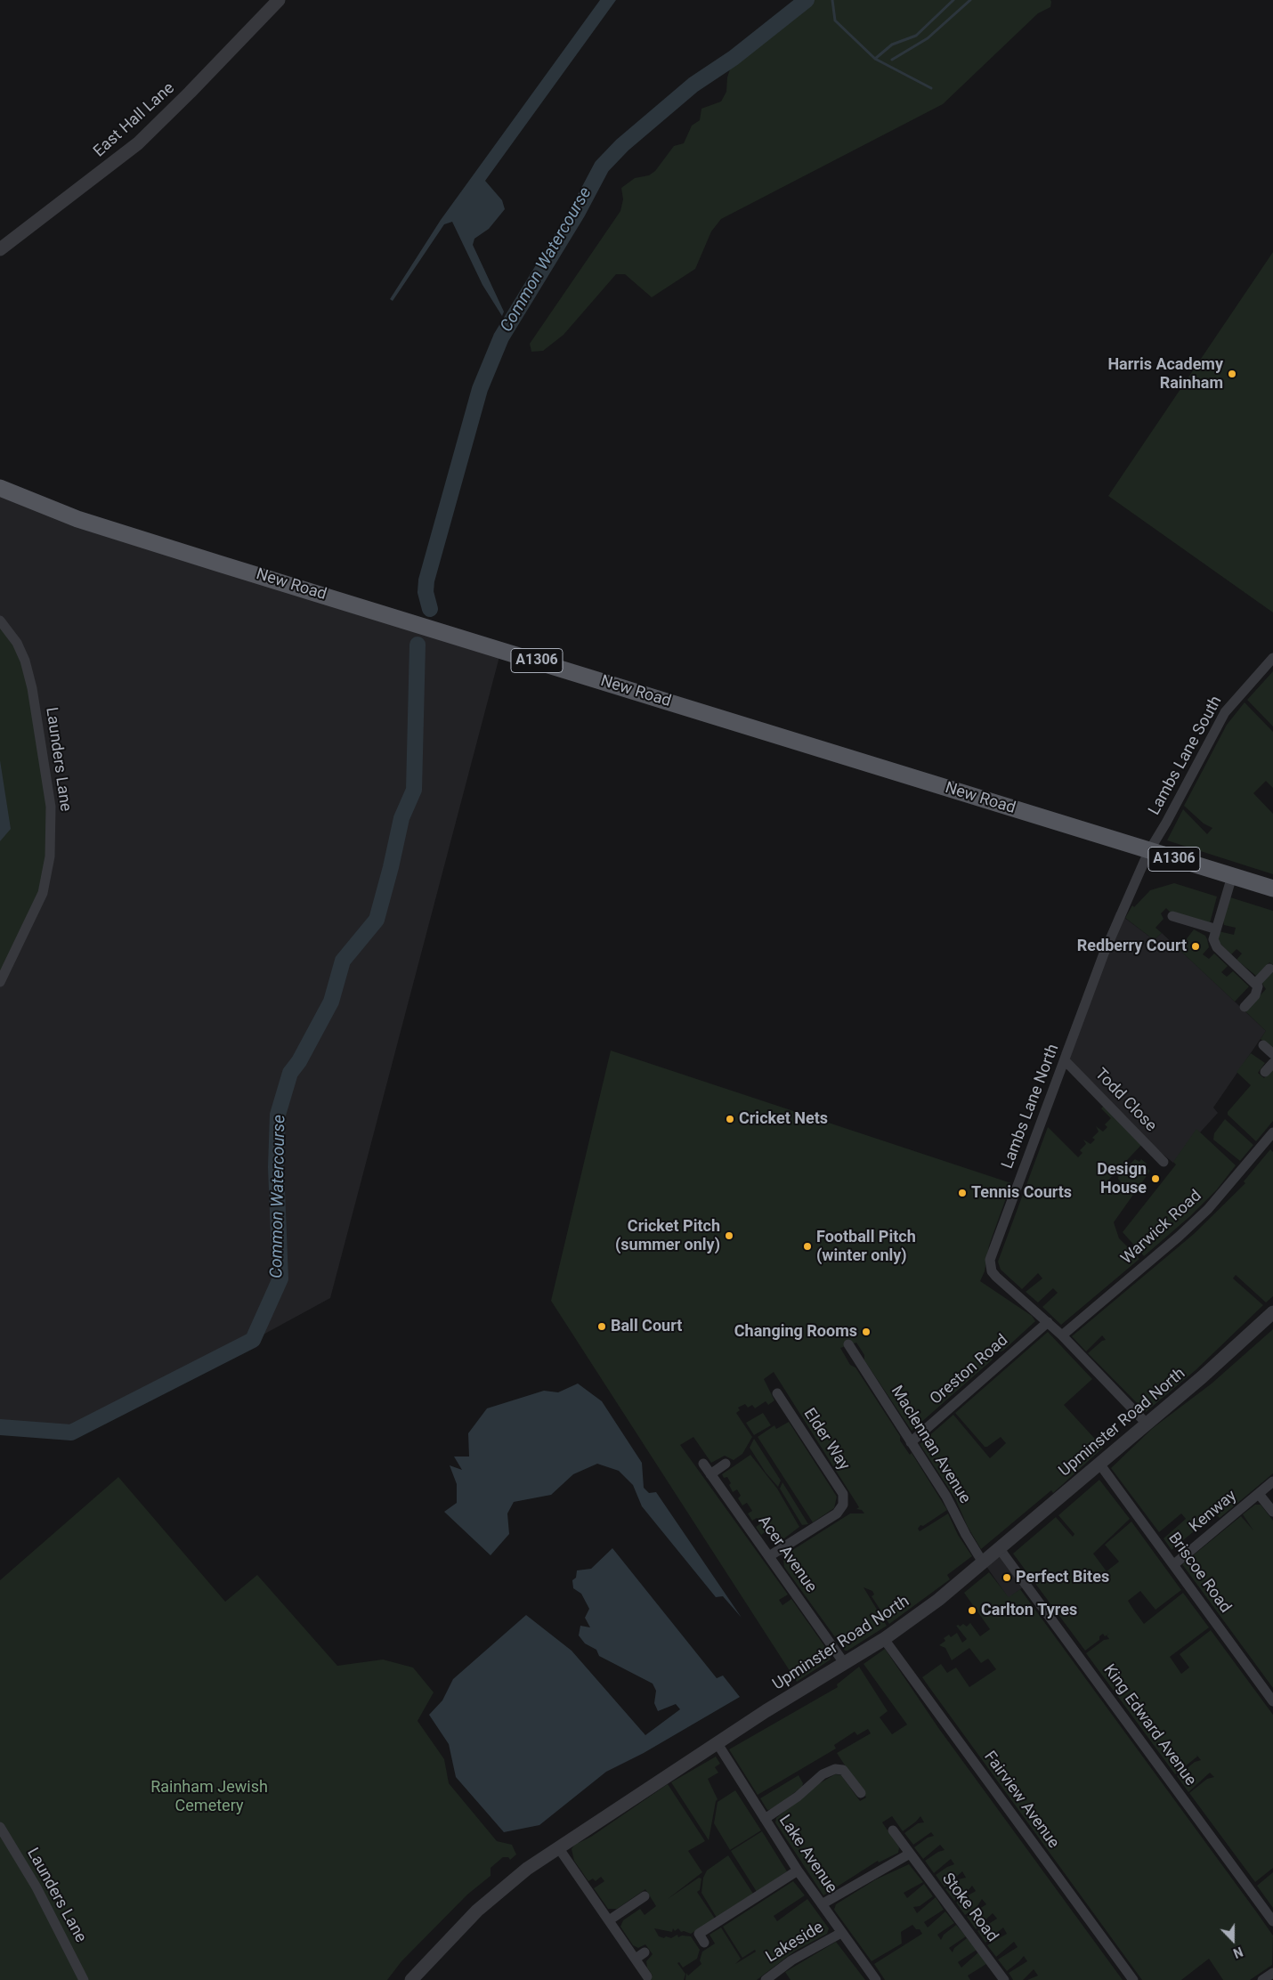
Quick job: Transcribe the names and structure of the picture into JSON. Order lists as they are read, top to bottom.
{
  "streets": {
    "main road": ["New Road", "A1306"],
    "street": [
      "East Hall Lane",
      "Lambs Lane South",
      "Launders Lane",
      "Todd Close",
      "Lambs Lane North",
      "Warwick Road",
      "Oreston Road",
      "Upminster Road North",
      "Elder Way",
      "Maclennan Avenue",
      "Kenway",
      "Acer Avenue",
      "Briscoe Road",
      "King Edward Avenue",
      "Fairview Avenue",
      "Lake Avenue",
      "Stoke Road",
      "Lakeside"
    ]
  },
  "crossings": [
    ["New Road", "Lambs Lane South"],
    ["New Road", "Lambs Lane North"],
    ["Lambs Lane South", "Lambs Lane North"],
    ["Todd Close", "Lambs Lane North"],
    ["Lambs Lane North", "Warwick Road"],
    ["Lambs Lane North", "Oreston Road"],
    ["Lambs Lane North", "Upminster Road North"],
    ["Oreston Road", "Maclennan Avenue"],
    ["Upminster Road North", "Maclennan Avenue"],
    ["Upminster Road North", "Acer Avenue"],
    ["Upminster Road North", "Briscoe Road"],
    ["Upminster Road North", "King Edward Avenue"],
    ["Upminster Road North", "Fairview Avenue"],
    ["Upminster Road North", "Lake Avenue"],
    ["Elder Way", "Acer Avenue"],
    ["Kenway", "Briscoe Road"],
    ["Lake Avenue", "Lakeside"]
  ],
  "water": ["Common Watercourse"],
  "parks": ["Rainham Jewish Cemetery"],
  "places": [
    "Harris Academy Rainham",
    "Redberry Court",
    "Cricket Nets",
    "Design House",
    "Tennis Courts",
    "Cricket Pitch (summer only)",
    "Football Pitch (winter only)",
    "Ball Court",
    "Changing Rooms",
    "Perfect Bites",
    "Carlton Tyres"
  ],
  "north": "bottom"
}
